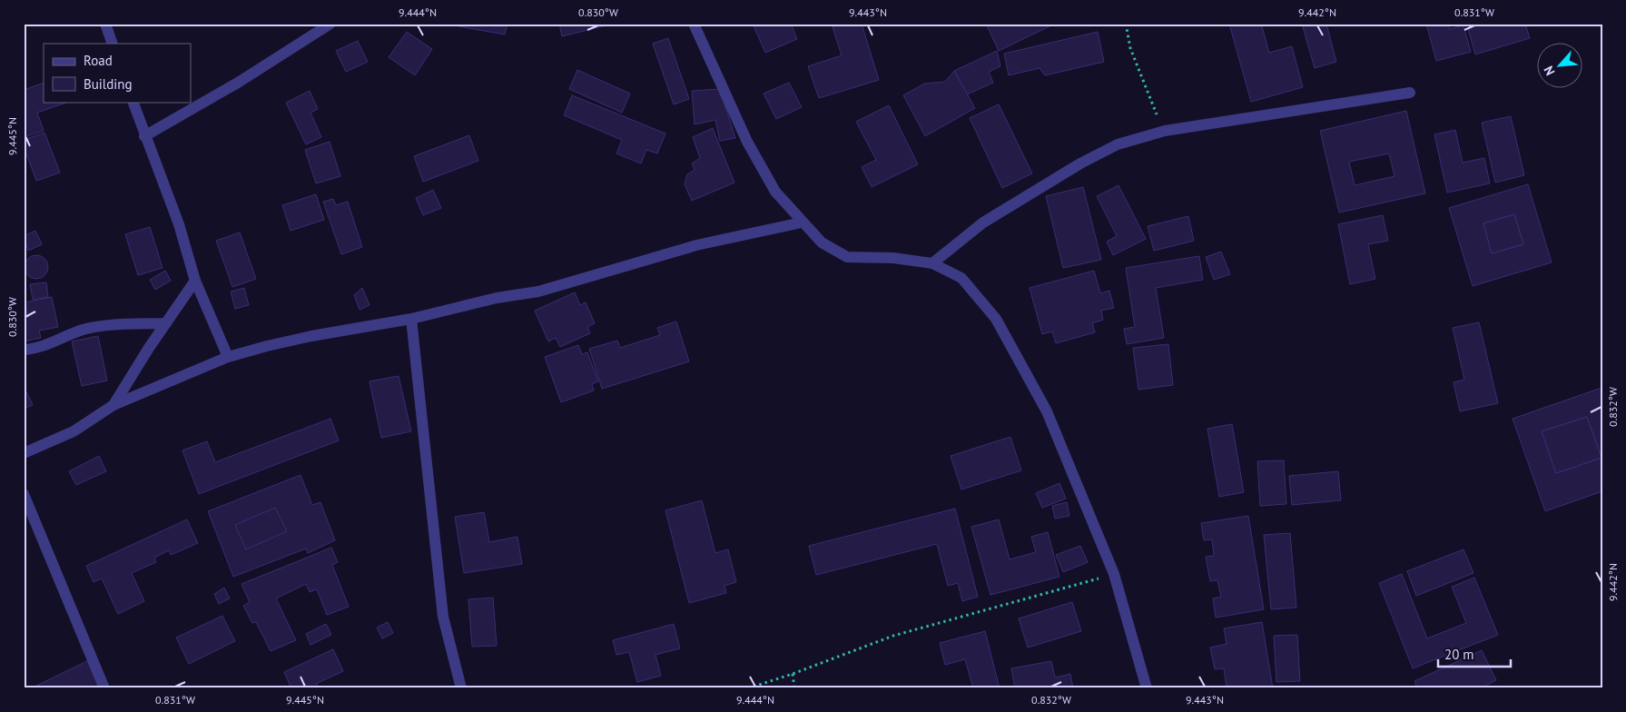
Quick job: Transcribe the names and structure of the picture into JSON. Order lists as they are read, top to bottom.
{
  "legend": ["Road", "Building"],
  "scale_bar": "20 m",
  "north": "bottom left",
  "coordinates": [
    "9.444°N",
    "0.830°W",
    "9.443°N",
    "9.442°N",
    "0.831°W",
    "9.445°N",
    "0.832°W"
  ]
}
